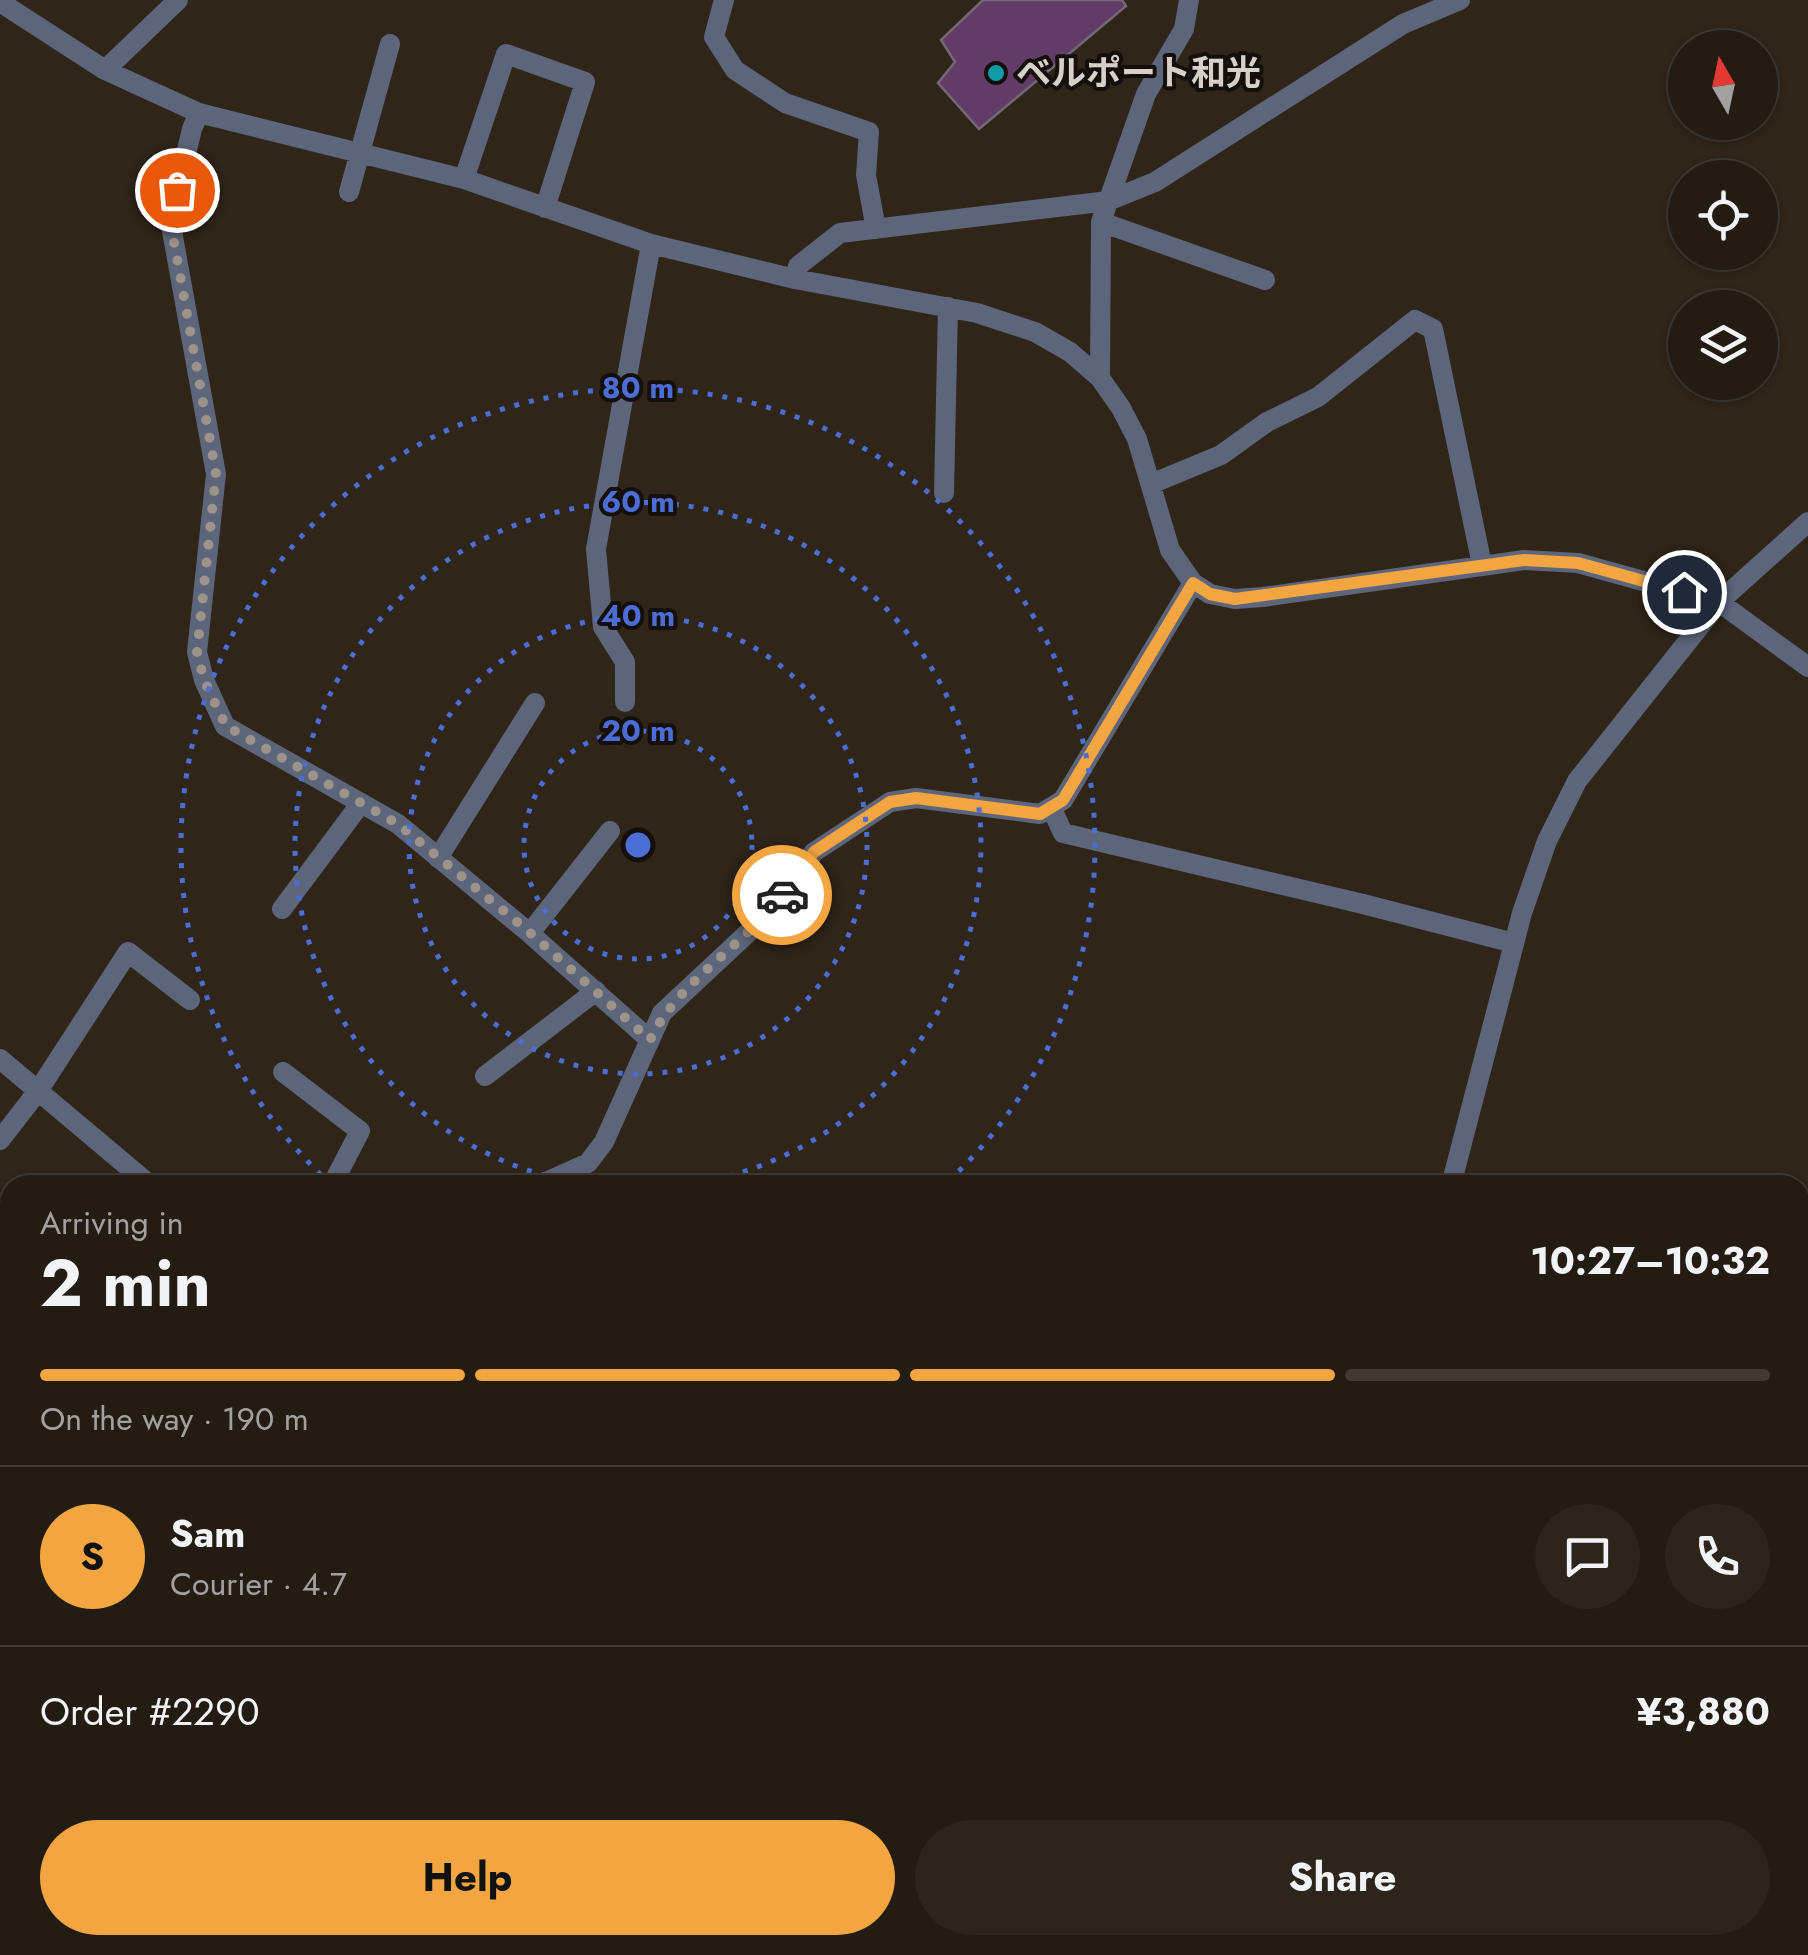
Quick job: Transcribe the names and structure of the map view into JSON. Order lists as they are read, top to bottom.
{
  "places": ["ベルポート和光"],
  "north": "top",
  "page": {
    "heading": ["2 min", "Arriving in", "10:27–10:32"],
    "panel": [
      "Sam",
      "Courier · 4.7",
      "Order #2290",
      "¥3,880"
    ],
    "bar": "On the way · 190 m",
    "round": "S",
    "buttons": ["Help", "Share"]
  },
  "rings": [
    "80 m",
    "60 m",
    "40 m",
    "20 m"
  ]
}
